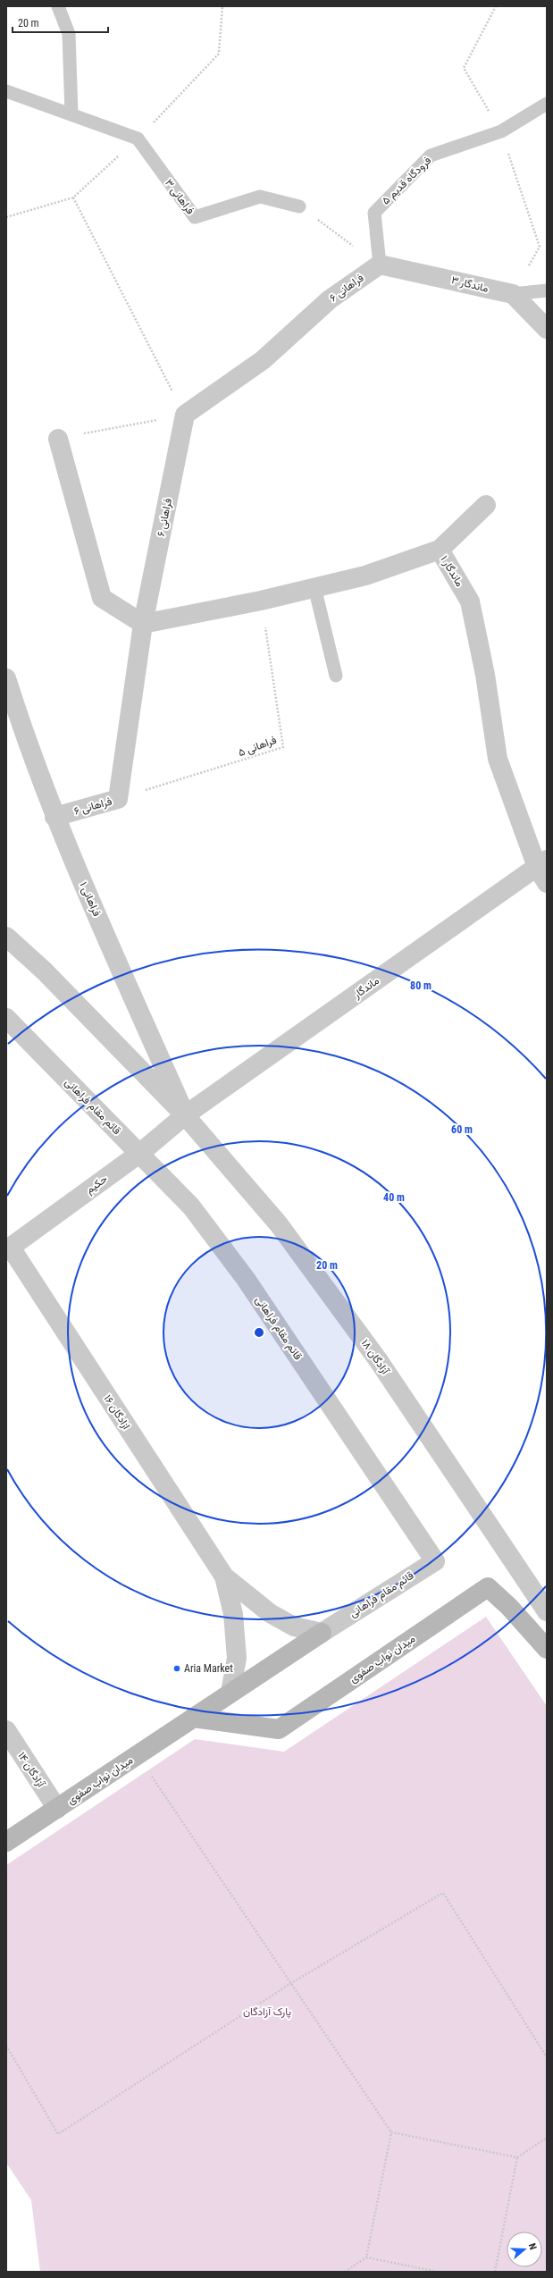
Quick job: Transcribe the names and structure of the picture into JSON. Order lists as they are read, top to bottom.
{
  "streets": {
    "main road": ["میدان نواب صفوی"],
    "street": [
      "ماندگار ۳",
      "فراهانی ۶",
      "ماندگار ۱",
      "فراهانی ۱",
      "ماندگار",
      "قائم مقام فراهانی",
      "حکیم",
      "آزادگان ۱۸",
      "ازادگان ۱۶",
      "آزادگان ۱۴"
    ],
    "lane": ["فرودگاه قدیم ۵", "فراهانی ۳"],
    "path": ["فراهانی ۵"]
  },
  "crossings": [
    ["فرودگاه قدیم ۵", "ماندگار ۳"],
    ["فرودگاه قدیم ۵", "فراهانی ۶"],
    ["ماندگار ۳", "فراهانی ۶"],
    ["فراهانی ۶", "ماندگار ۱"],
    ["فراهانی ۶", "فراهانی ۵"],
    ["فراهانی ۶", "فراهانی ۱"],
    ["ماندگار ۱", "فراهانی ۵"],
    ["ماندگار ۱", "ماندگار"],
    ["فراهانی ۱", "ماندگار"],
    ["فراهانی ۱", "حکیم"],
    ["فراهانی ۱", "آزادگان ۱۸"],
    ["ماندگار", "حکیم"],
    ["ماندگار", "آزادگان ۱۸"],
    ["قائم مقام فراهانی", "حکیم"],
    ["قائم مقام فراهانی", "ازادگان ۱۶"],
    ["قائم مقام فراهانی", "میدان نواب صفوی"],
    ["حکیم", "آزادگان ۱۸"],
    ["حکیم", "ازادگان ۱۶"],
    ["ازادگان ۱۶", "میدان نواب صفوی"],
    ["میدان نواب صفوی", "آزادگان ۱۴"]
  ],
  "parks": ["پارک آزادگان"],
  "places": ["Aria Market"],
  "scale_bar": "20 m",
  "north": "right",
  "rings": [
    "80 m",
    "60 m",
    "40 m",
    "20 m"
  ]
}
